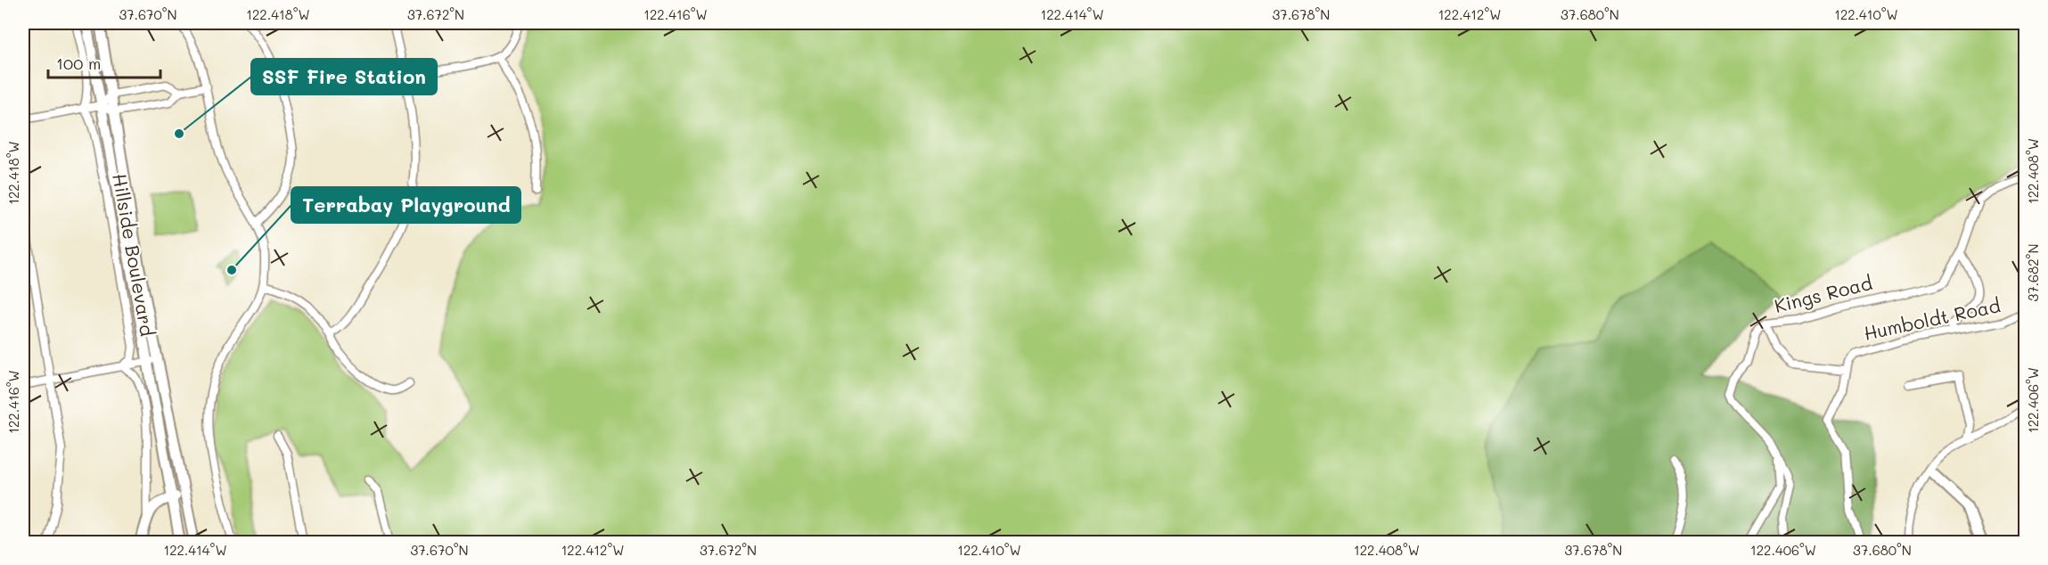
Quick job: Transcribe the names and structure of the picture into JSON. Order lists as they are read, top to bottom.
{
  "streets": {
    "main road": ["Hillside Boulevard"],
    "street": ["Kings Road", "Humboldt Road"]
  },
  "places": ["SSF Fire Station", "Terrabay Playground"],
  "scale_bar": "100 m",
  "coordinates": [
    "37.670°N",
    "122.418°W",
    "37.672°N",
    "122.416°W",
    "122.414°W",
    "37.678°N",
    "122.412°W",
    "37.680°N",
    "122.410°W",
    "122.408°W",
    "37.682°N",
    "122.406°W"
  ]
}
